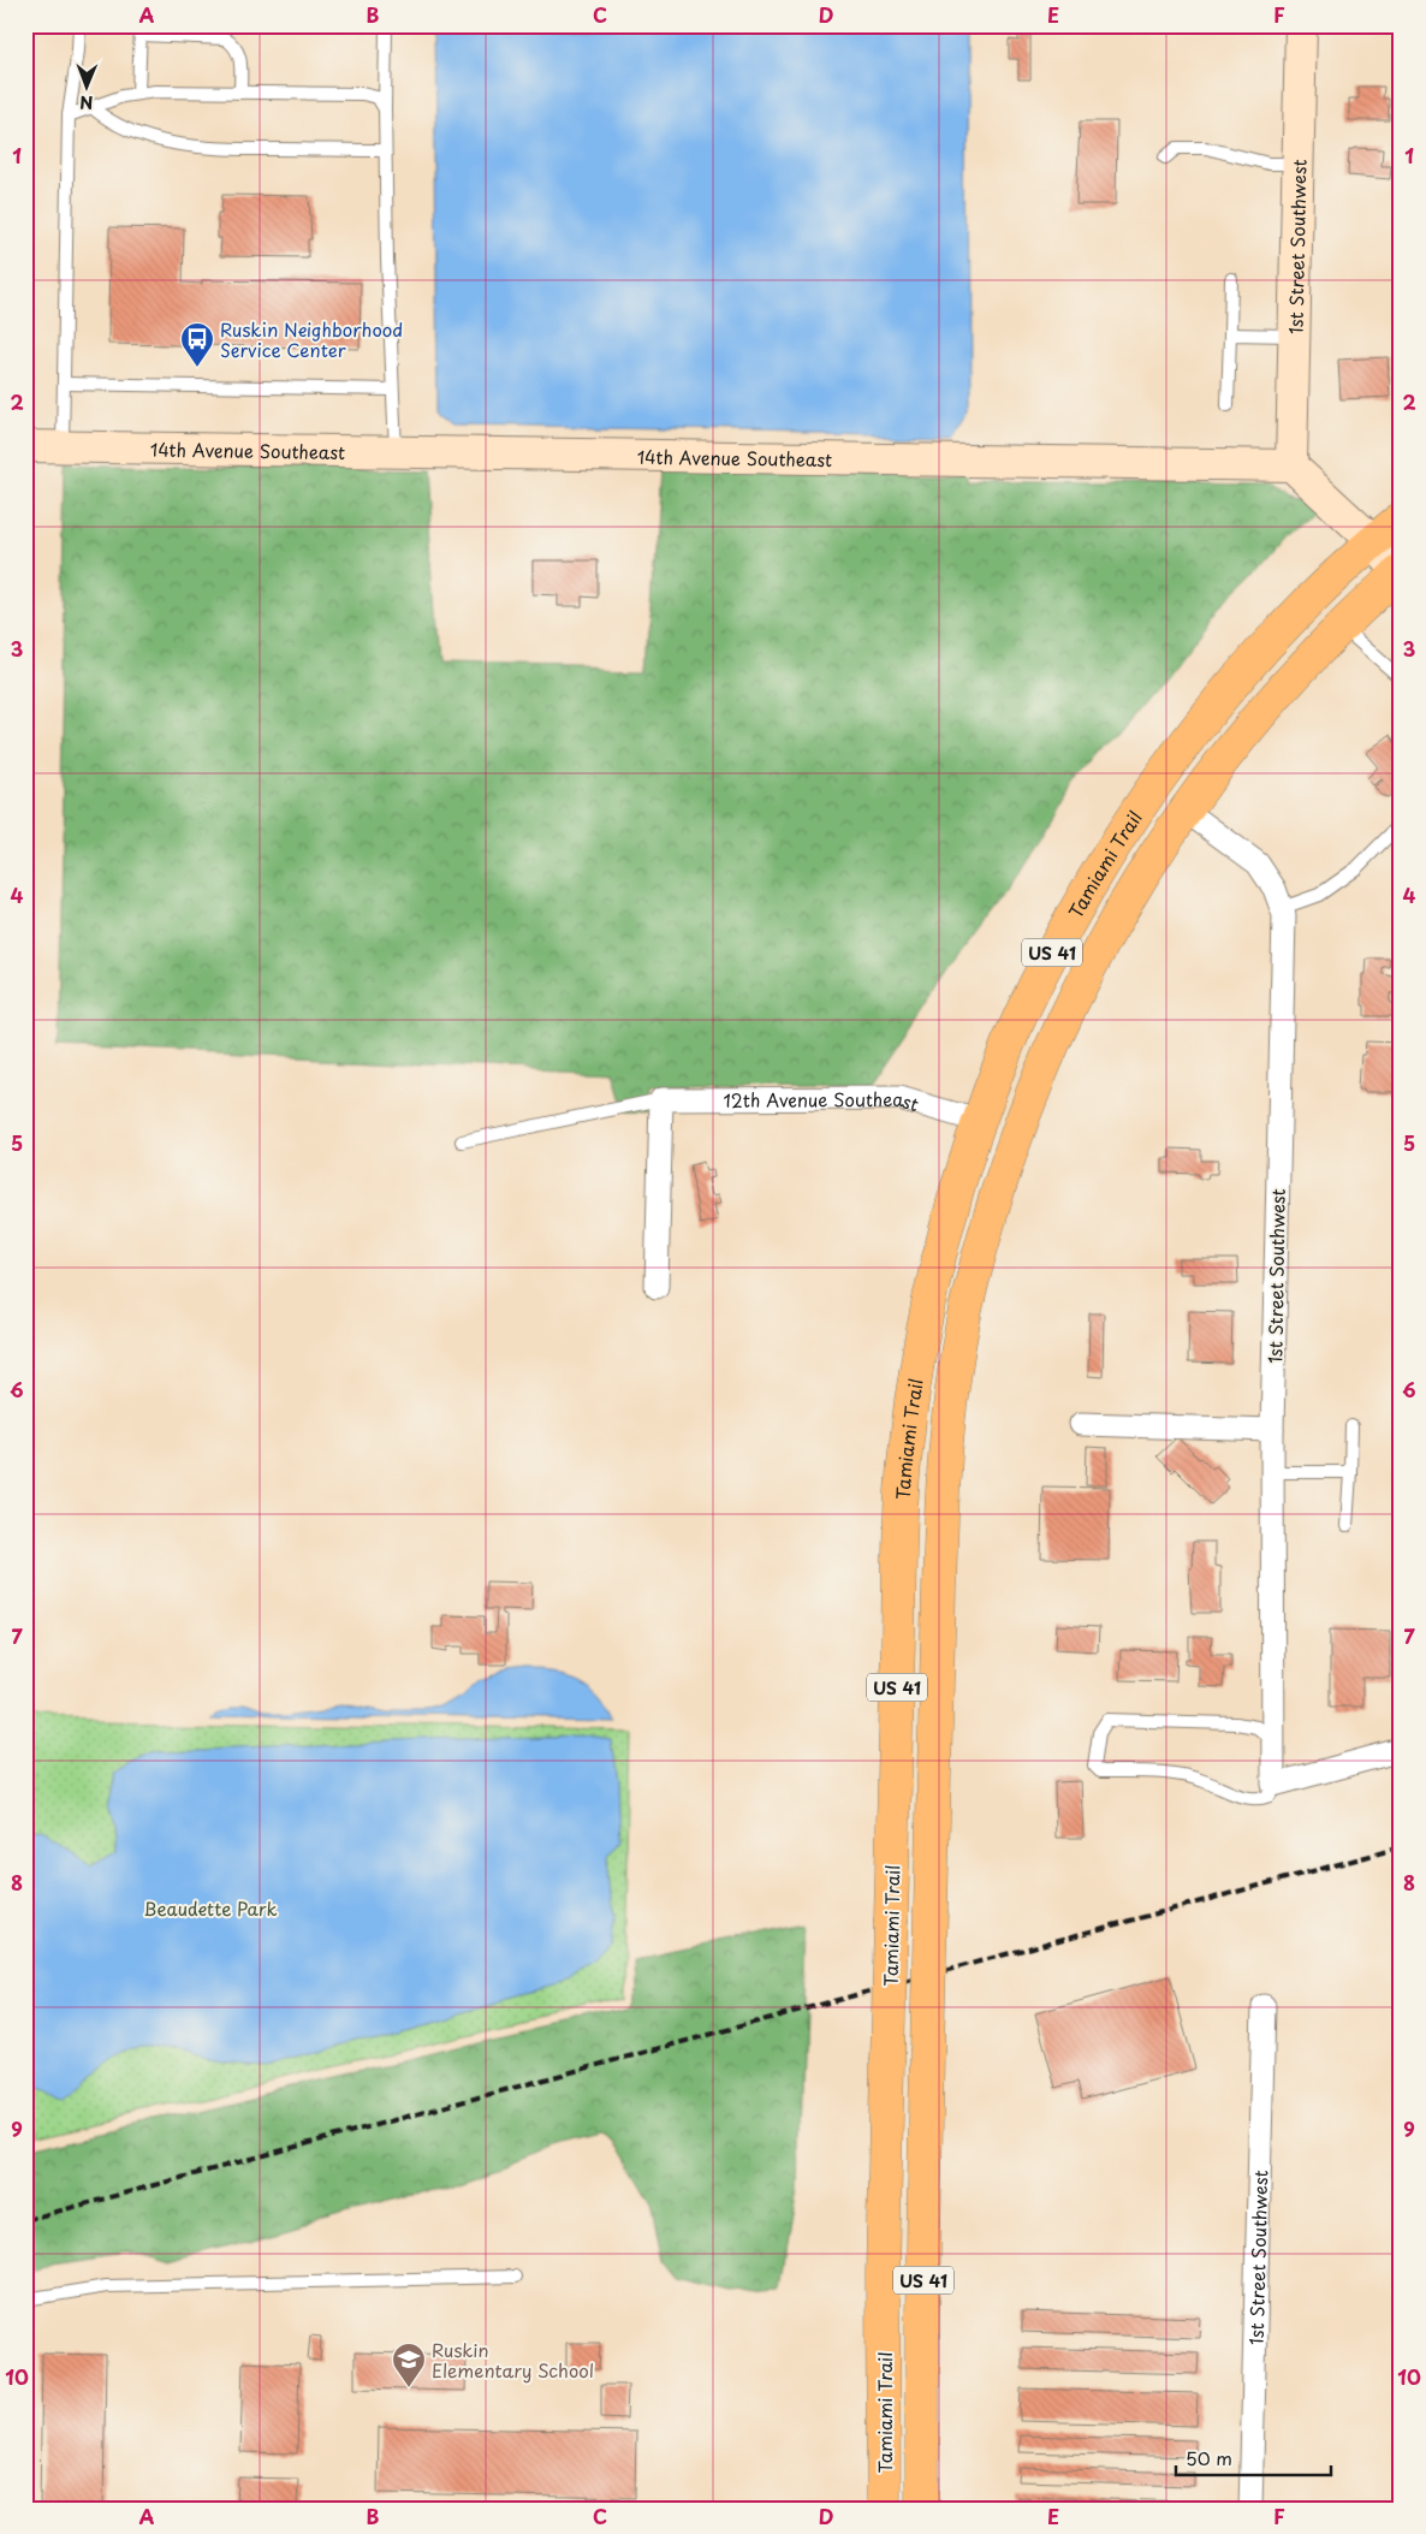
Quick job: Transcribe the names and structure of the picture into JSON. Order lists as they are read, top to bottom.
{
  "streets": {
    "main road": ["Tamiami Trail", "US 41"],
    "street": ["1st Street Southwest", "14th Avenue Southeast", "12th Avenue Southeast"]
  },
  "crossings": [
    ["1st Street Southwest", "14th Avenue Southeast"],
    ["1st Street Southwest", "Tamiami Trail"],
    ["Tamiami Trail", "12th Avenue Southeast"]
  ],
  "parks": ["Beaudette Park"],
  "places": {
    "bus stop": ["Ruskin Neighborhood Service Center"],
    "school or university": ["Ruskin Elementary School"]
  },
  "scale_bar": "50 m",
  "north": "bottom",
  "grid": {
    "columns": [
      "A",
      "B",
      "C",
      "D",
      "E",
      "F"
    ],
    "rows": [
      "1",
      "2",
      "3",
      "4",
      "5",
      "6",
      "7",
      "8",
      "9",
      "10"
    ]
  }
}
